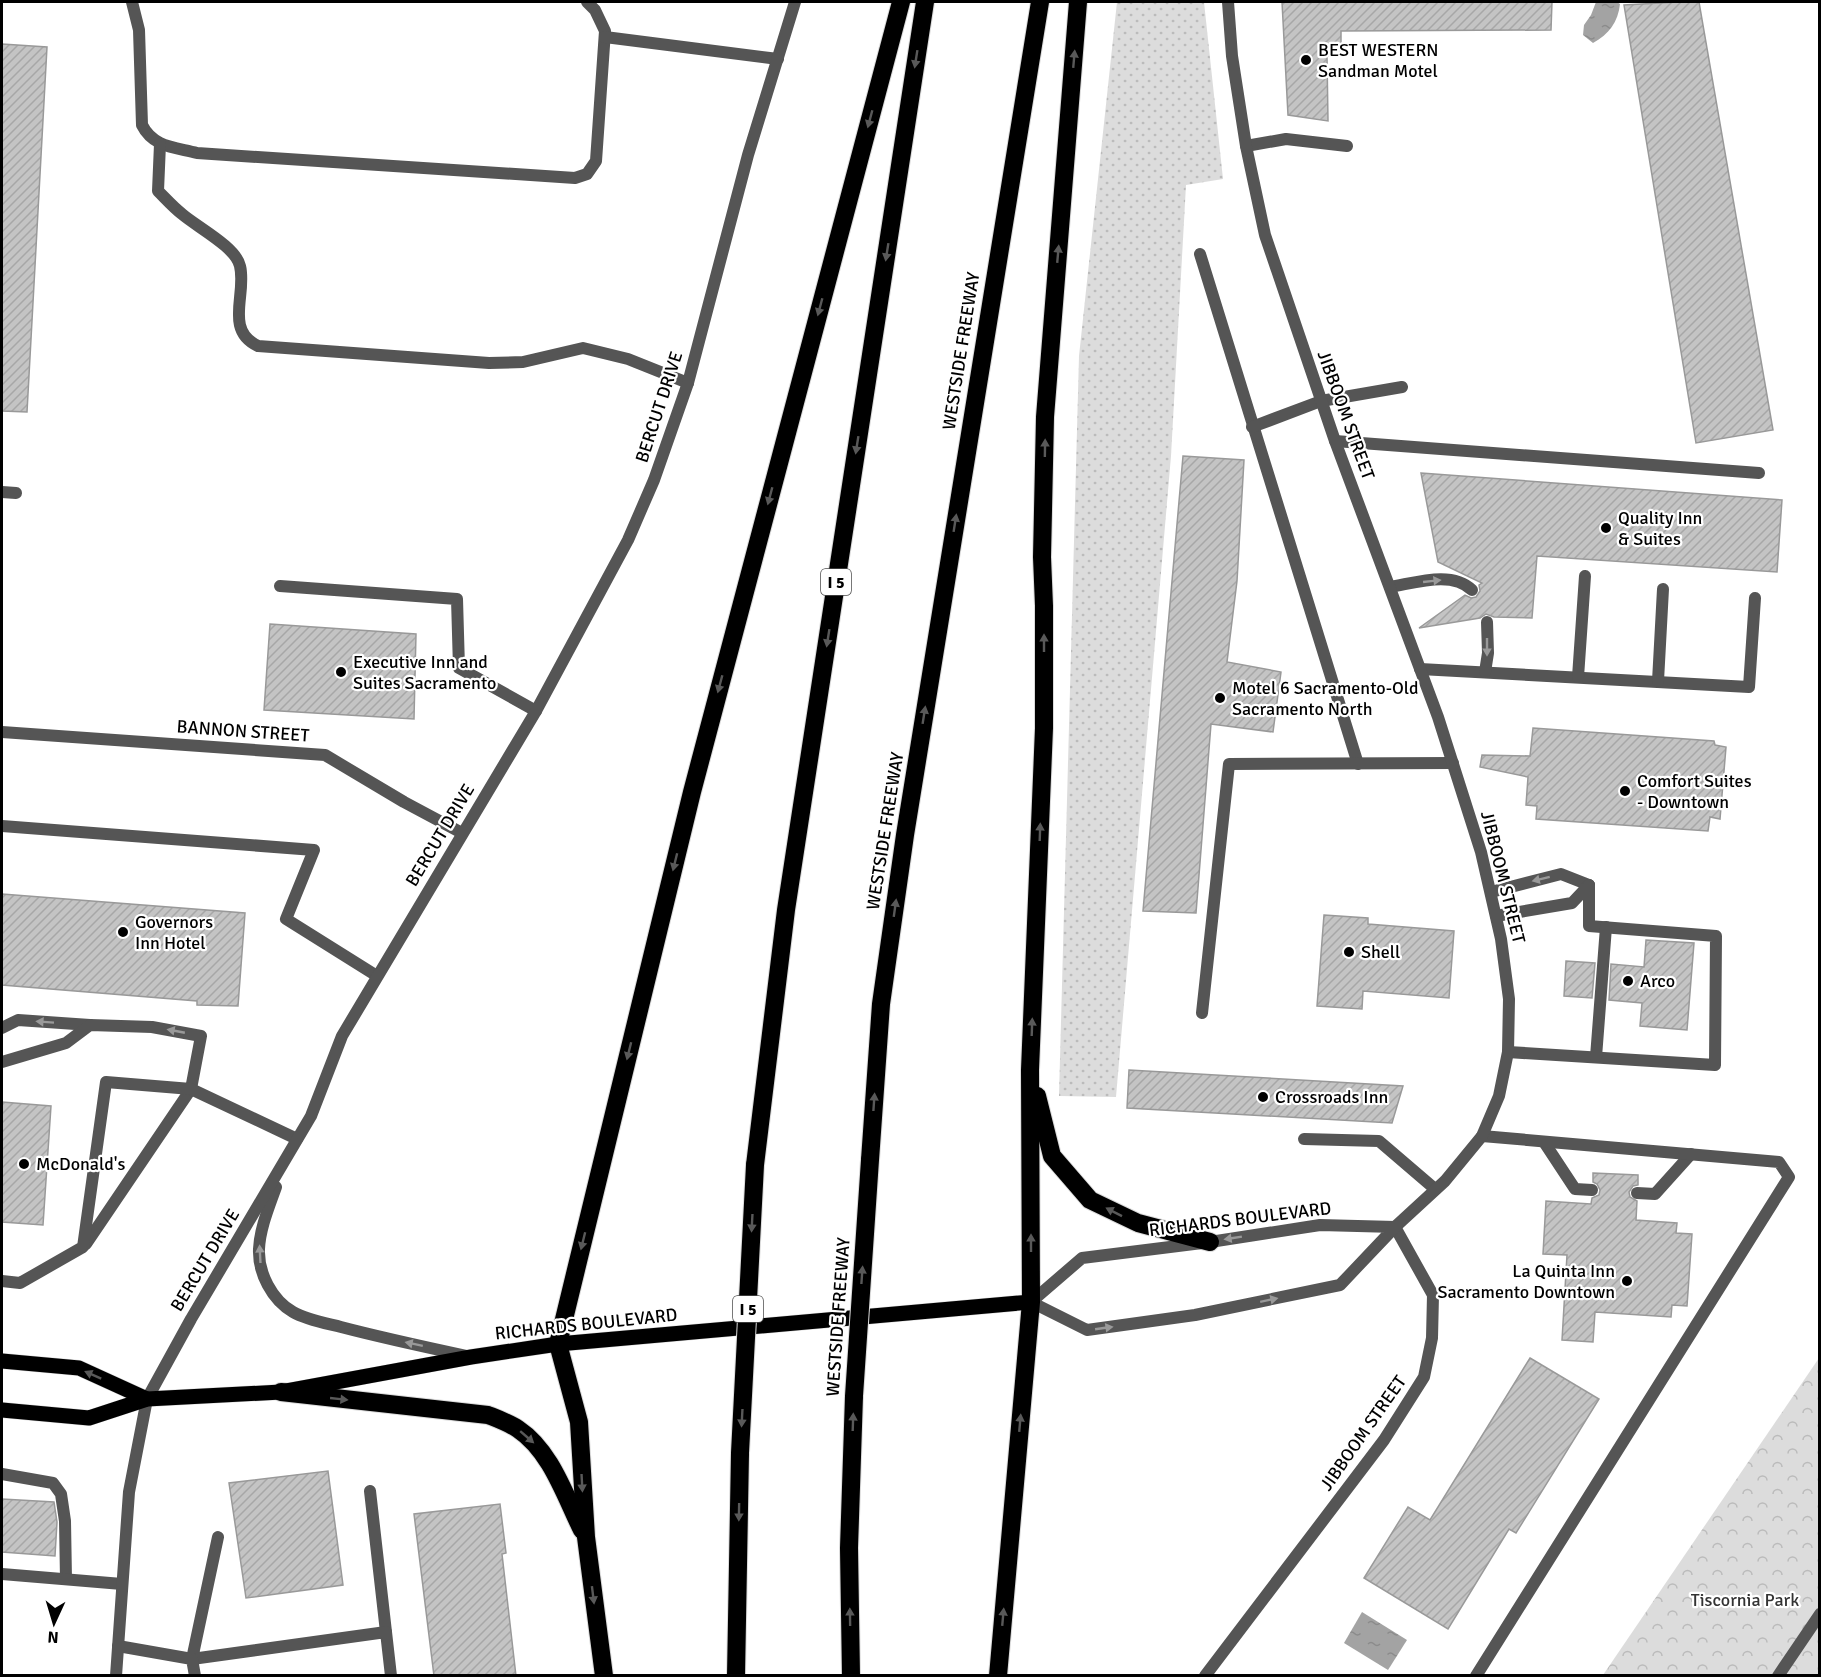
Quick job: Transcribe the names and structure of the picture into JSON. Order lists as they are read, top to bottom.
{
  "streets": {
    "highway": ["WESTSIDE FREEWAY", "I 5"],
    "main road": ["RICHARDS BOULEVARD"],
    "street": ["BERCUT DRIVE", "JIBBOOM STREET", "BANNON STREET"]
  },
  "crossings": [
    ["BERCUT DRIVE", "BANNON STREET"],
    ["BERCUT DRIVE", "RICHARDS BOULEVARD"],
    ["JIBBOOM STREET", "RICHARDS BOULEVARD"]
  ],
  "parks": ["Tiscornia Park"],
  "places": [
    "BEST WESTERN Sandman Motel",
    "Quality Inn & Suites",
    "Executive Inn and Suites Sacramento",
    "Motel 6 Sacramento-Old Sacramento North",
    "Comfort Suites - Downtown",
    "Governors Inn Hotel",
    "Shell",
    "Arco",
    "Crossroads Inn",
    "McDonald's",
    "La Quinta Inn Sacramento Downtown"
  ],
  "north": "bottom"
}
